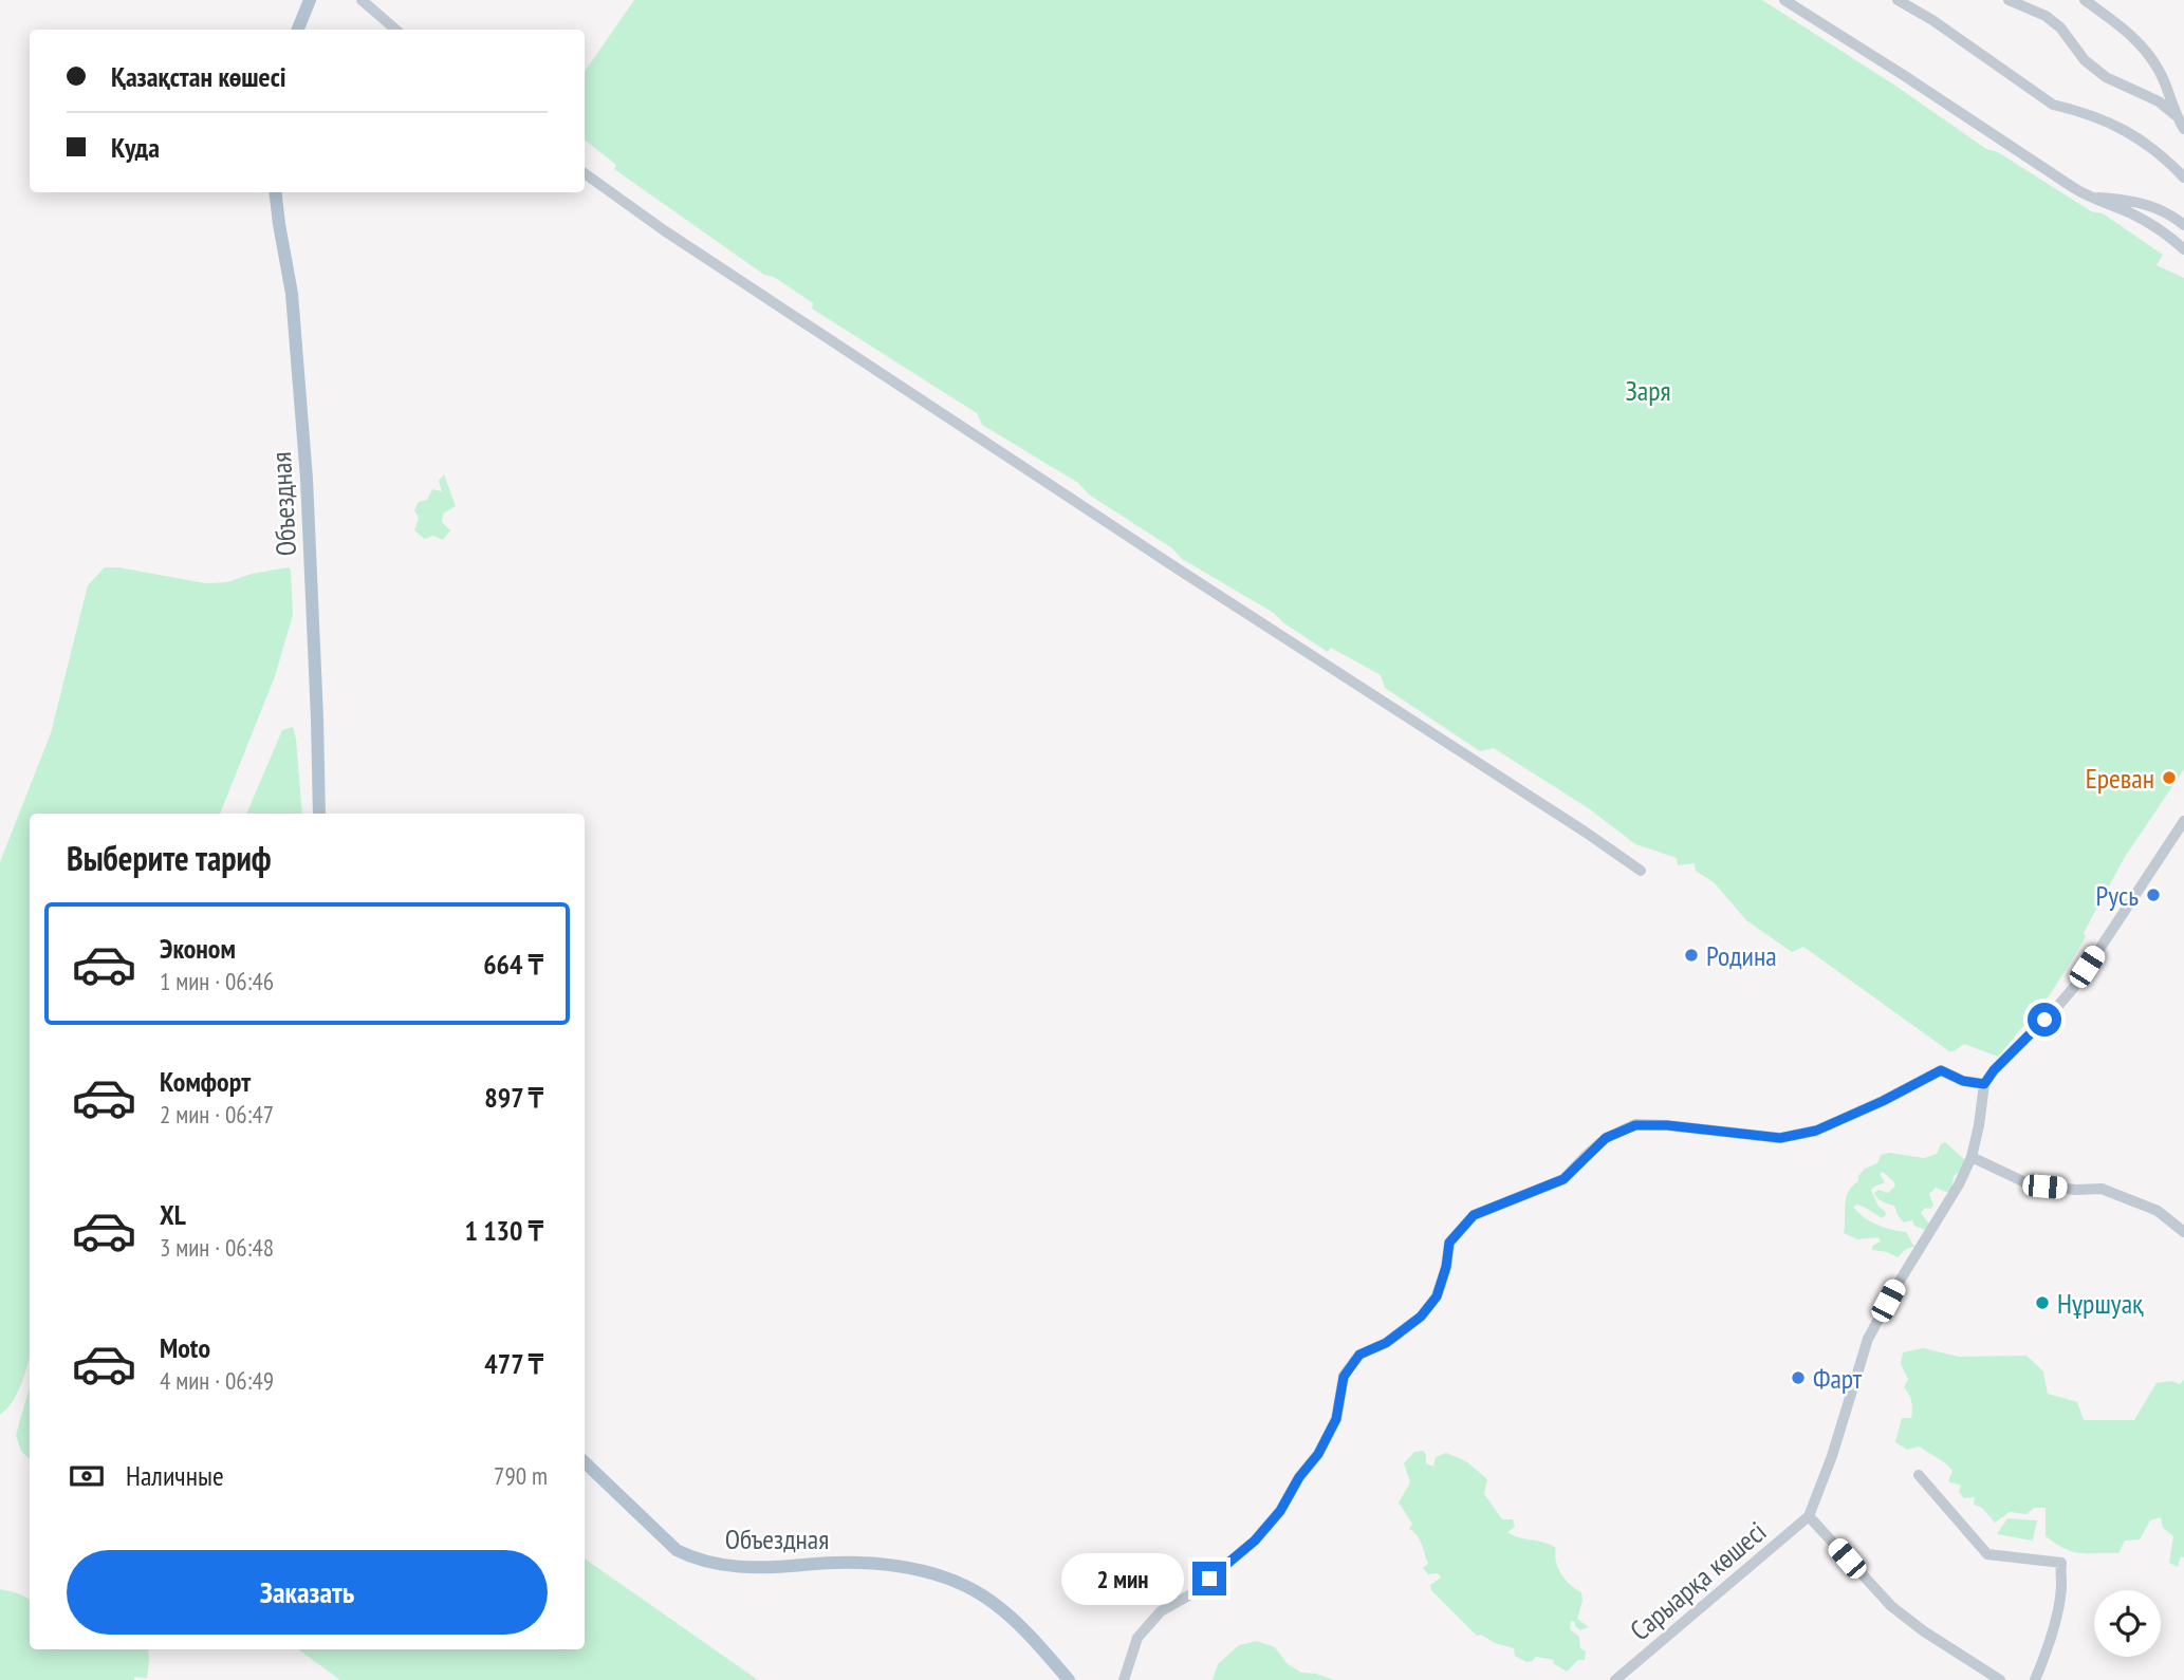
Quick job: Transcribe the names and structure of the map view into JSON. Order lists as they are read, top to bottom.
{
  "streets": {
    "main road": ["Объездная"],
    "street": ["Сарыарқа көшесі"]
  },
  "parks": ["Заря"],
  "places": [
    "Ереван",
    "Русь",
    "Родина",
    "Нұршуақ",
    "Фарт"
  ],
  "page": {
    "banner": ["Қазақстан көшесі", "Куда"],
    "heading": "Выберите тариф",
    "list": [
      {
        "name": "Эконом",
        "note": "1 мин · 06:46",
        "value": "664 ₸"
      },
      {
        "name": "Комфорт",
        "note": "2 мин · 06:47",
        "value": "897 ₸"
      },
      {
        "name": "XL",
        "note": "3 мин · 06:48",
        "value": "1 130 ₸"
      },
      {
        "name": "Moto",
        "note": "4 мин · 06:49",
        "value": "477 ₸"
      }
    ],
    "pay": ["Наличные", "790 m"],
    "buttons": "Заказать",
    "bubble": "2 мин"
  }
}
